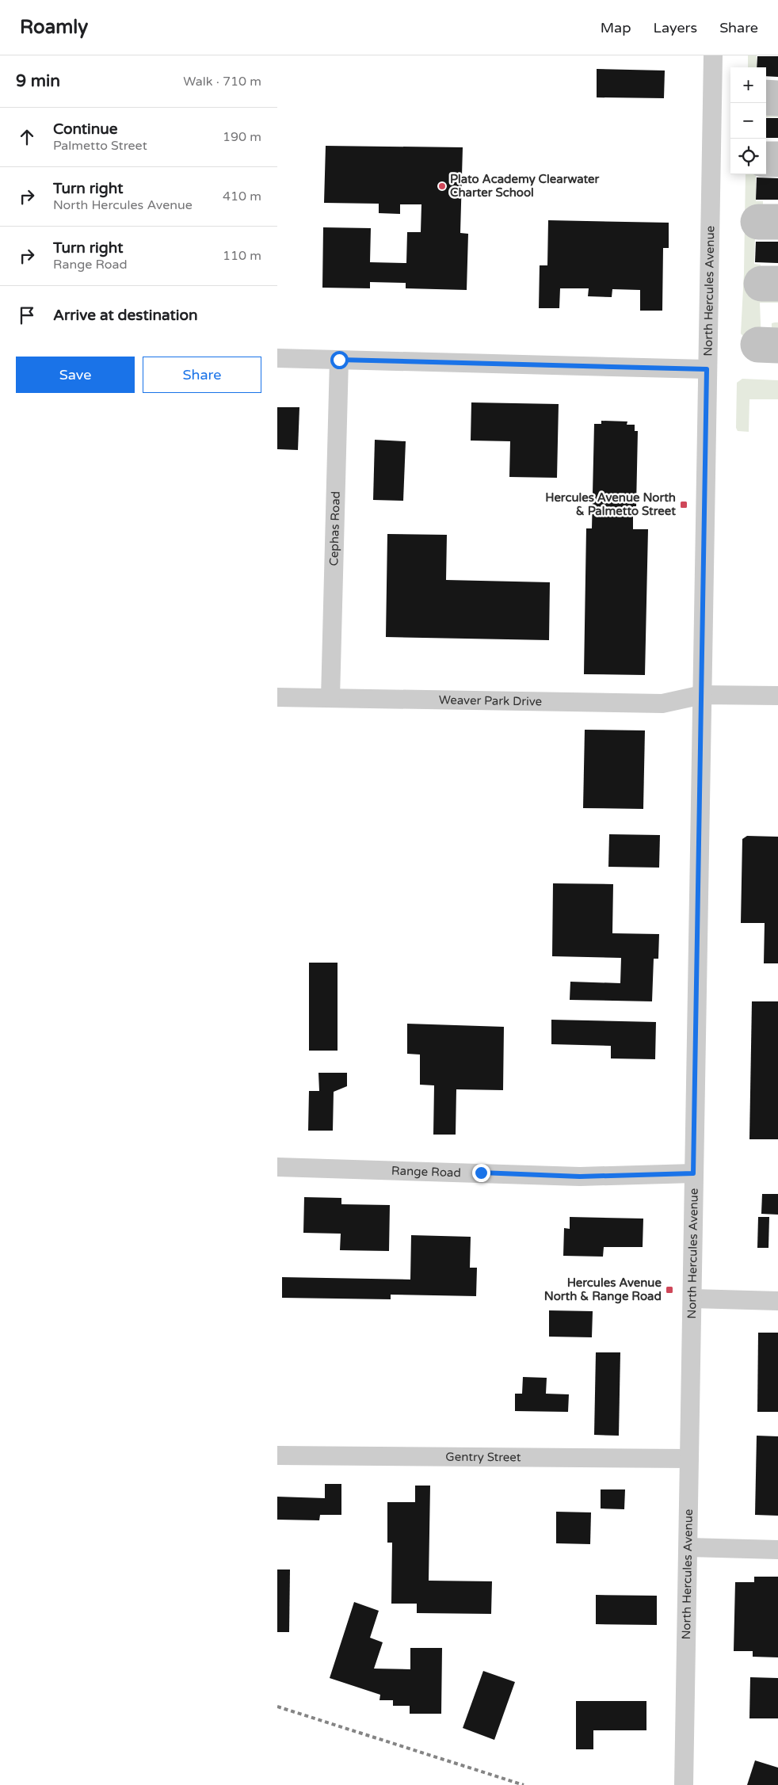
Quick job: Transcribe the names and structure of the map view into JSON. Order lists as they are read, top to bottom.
{
  "streets": {
    "street": [
      "North Hercules Avenue",
      "Cephas Road",
      "Weaver Park Drive",
      "Range Road",
      "Gentry Street"
    ]
  },
  "crossings": [
    ["North Hercules Avenue", "Weaver Park Drive"],
    ["North Hercules Avenue", "Range Road"],
    ["North Hercules Avenue", "Gentry Street"],
    ["Cephas Road", "Weaver Park Drive"]
  ],
  "places": {
    "other": ["Plato Academy Clearwater Charter School"],
    "transit": ["Hercules Avenue North & Palmetto Street", "Hercules Avenue North & Range Road"]
  },
  "page": {
    "header": "Roamly",
    "nav": ["Map", "Layers", "Share"],
    "heading": ["9 min", "Walk · 710 m"],
    "map_buttons": ["+", "−"],
    "list": [
      ["Continue", "Palmetto Street", "190 m"],
      ["Turn right", "North Hercules Avenue", "410 m"],
      ["Turn right", "Range Road", "110 m"],
      "Arrive at destination"
    ],
    "buttons": ["Save", "Share"]
  }
}
